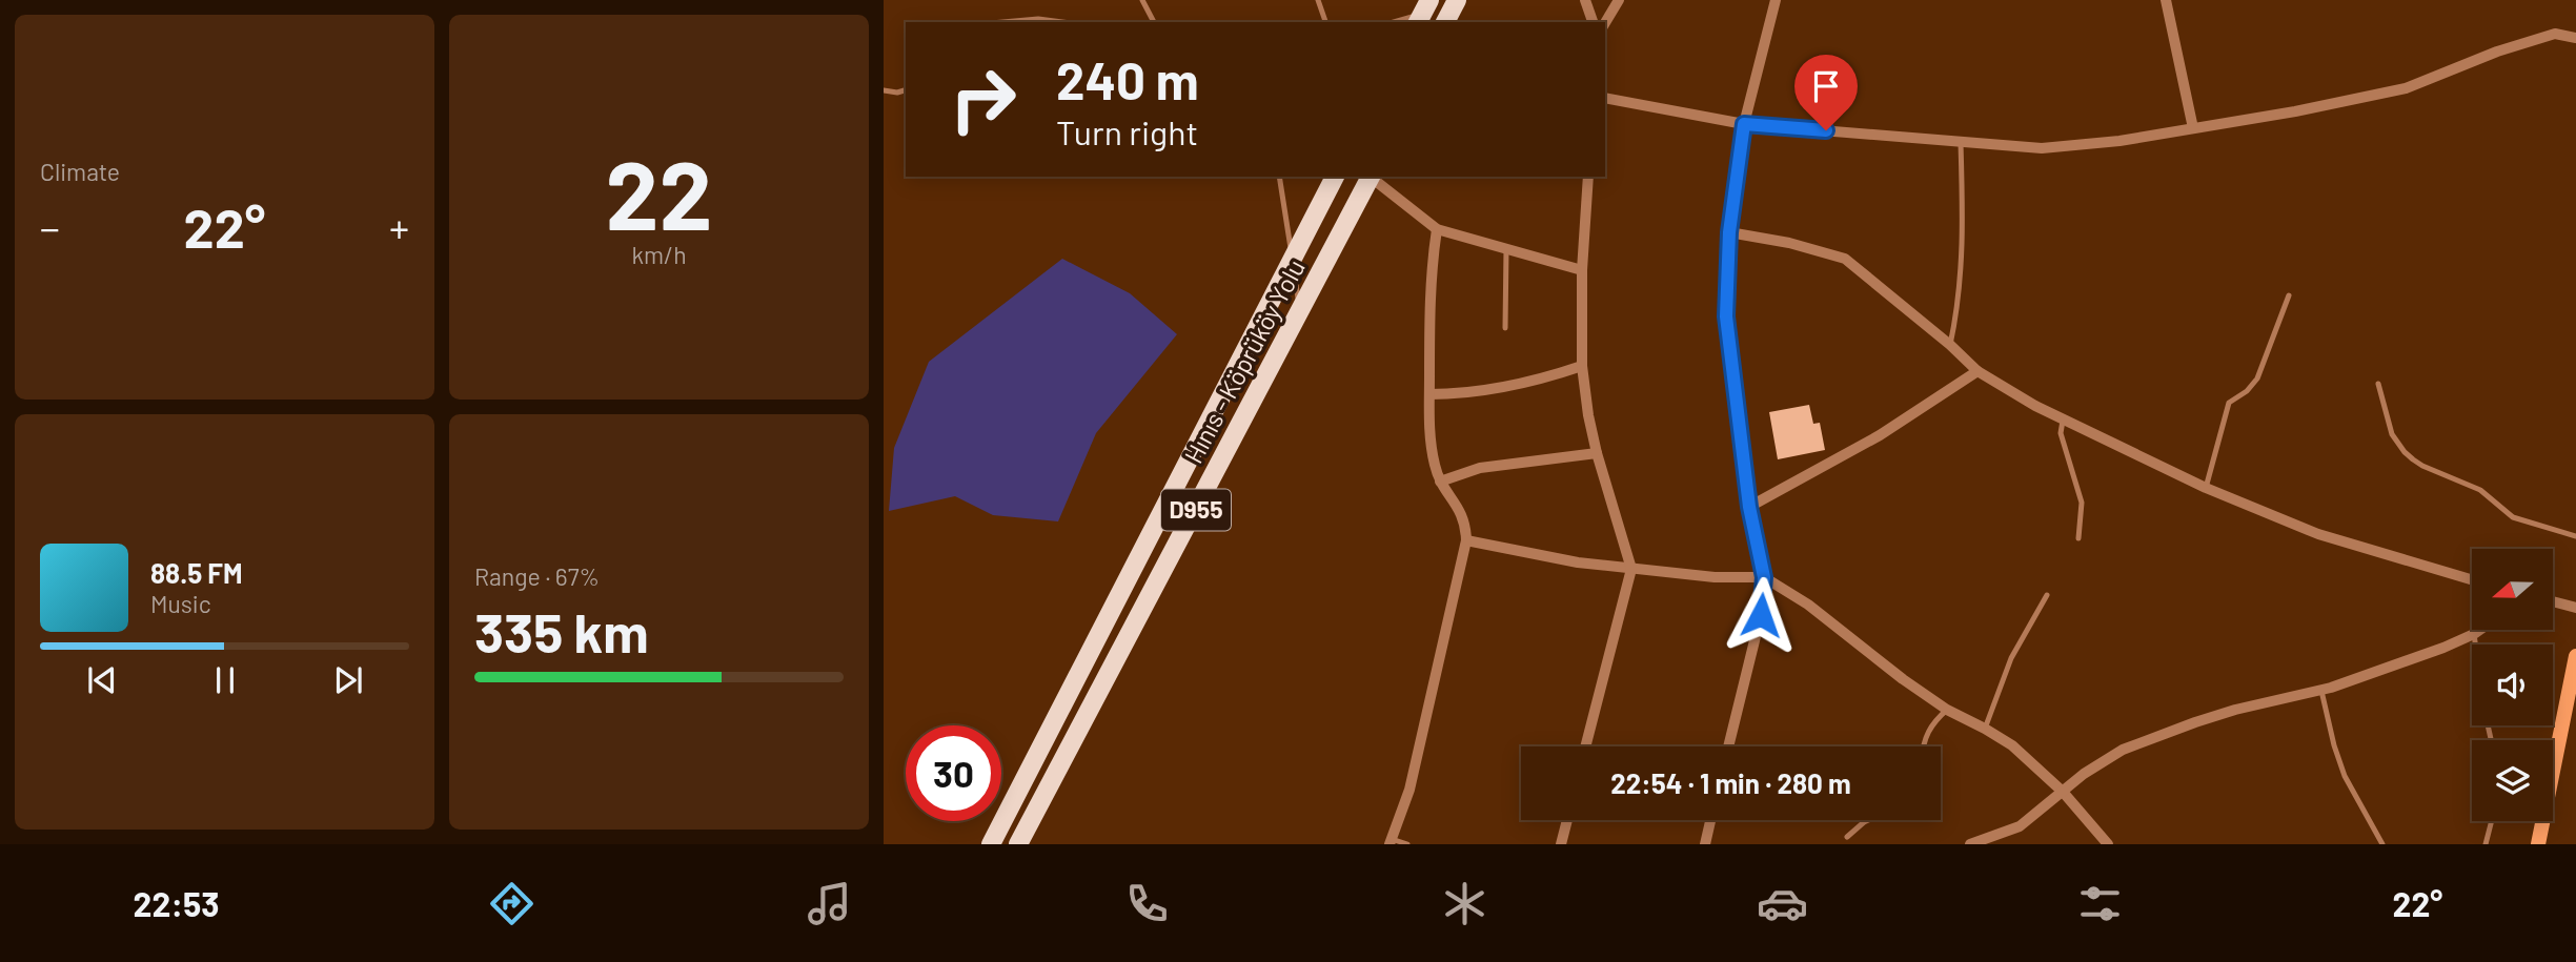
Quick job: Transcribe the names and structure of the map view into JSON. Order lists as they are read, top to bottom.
{
  "streets": {
    "main road": ["Hınıs - Köprüköy Yolu", "D955"]
  },
  "north": "left",
  "page": {
    "tile": [
      "Climate",
      ["22", "km/h"],
      ["Range · 67%", "335 km"]
    ],
    "turn": ["240 m", "Turn right"],
    "heat": ["−", "22°", "+"],
    "song": ["88.5 FM", "Music"],
    "limit": "30",
    "trip": "22:54 · 1 min · 280 m",
    "tabs": ["22:53", "22°"]
  }
}
